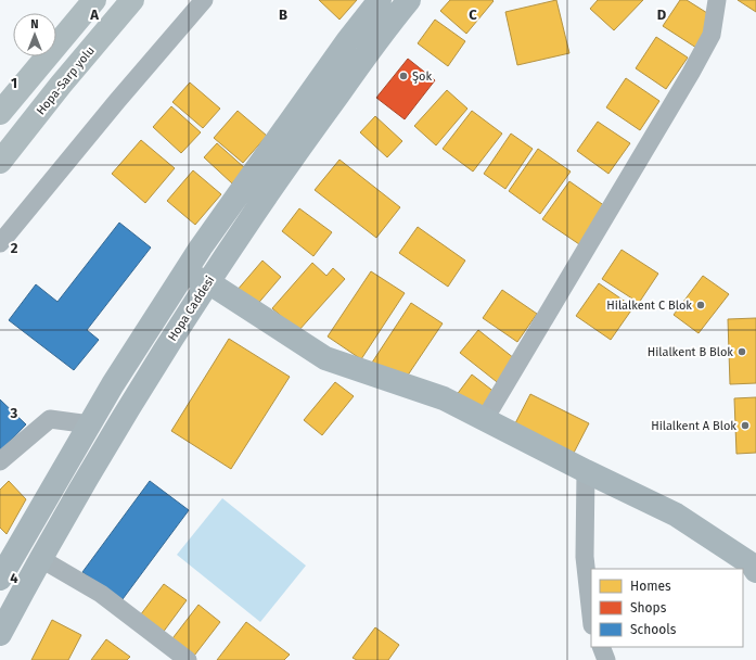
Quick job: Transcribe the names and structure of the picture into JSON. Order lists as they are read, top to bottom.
{
  "streets": {
    "highway": ["Hopa-Sarp yolu"],
    "main road": ["Hopa Caddesi"]
  },
  "places": [
    "Şok",
    "Hilalkent C Blok",
    "Hilalkent B Blok",
    "Hilalkent A Blok"
  ],
  "legend": ["Homes", "Shops", "Schools"],
  "north": "top",
  "grid": {
    "columns": [
      "A",
      "B",
      "C",
      "D"
    ],
    "rows": [
      "1",
      "2",
      "3",
      "4"
    ]
  }
}
